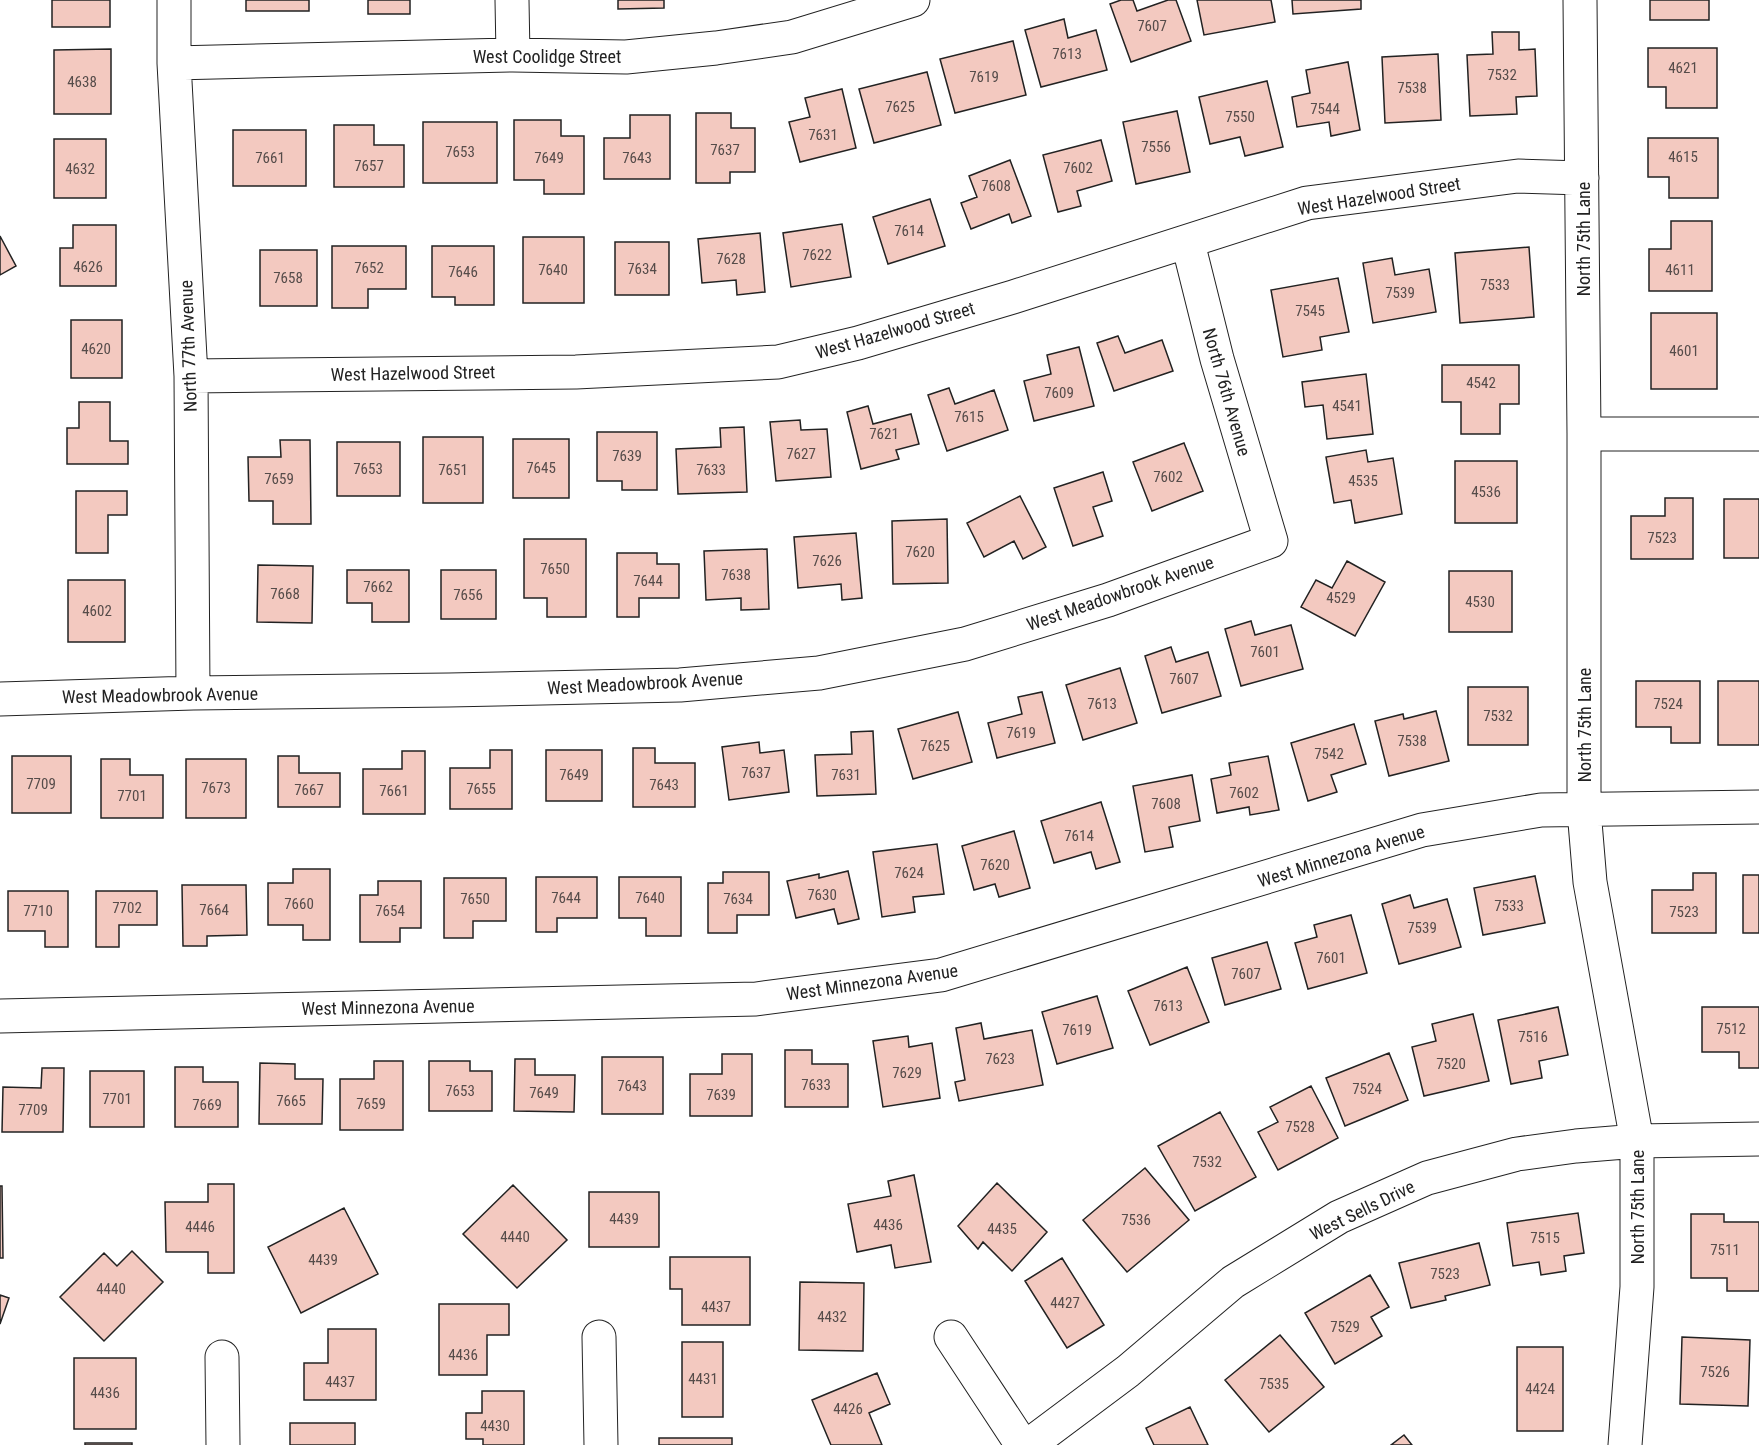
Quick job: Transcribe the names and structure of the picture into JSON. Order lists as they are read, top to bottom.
{
  "streets": {
    "street": [
      "West Coolidge Street",
      "West Hazelwood Street",
      "North 75th Lane",
      "North 77th Avenue",
      "North 76th Avenue",
      "West Meadowbrook Avenue",
      "West Minnezona Avenue",
      "West Sells Drive"
    ]
  },
  "crossings": [
    ["West Coolidge Street", "North 77th Avenue"],
    ["West Hazelwood Street", "North 75th Lane"],
    ["West Hazelwood Street", "North 77th Avenue"],
    ["West Hazelwood Street", "North 76th Avenue"],
    ["North 75th Lane", "West Minnezona Avenue"],
    ["North 75th Lane", "West Sells Drive"],
    ["North 77th Avenue", "West Meadowbrook Avenue"],
    ["North 76th Avenue", "West Meadowbrook Avenue"]
  ],
  "house_numbers": [
    "7607",
    "7613",
    "4621",
    "7532",
    "7619",
    "4638",
    "7538",
    "7625",
    "7544",
    "7550",
    "7631",
    "7556",
    "7637",
    "7653",
    "4615",
    "7661",
    "7649",
    "7643",
    "7657",
    "7602",
    "4632",
    "7608",
    "7614",
    "7622",
    "7628",
    "4626",
    "7652",
    "7634",
    "7640",
    "4611",
    "7646",
    "7658",
    "7533",
    "7539",
    "7545",
    "4620",
    "4601",
    "4542",
    "7609",
    "4541",
    "7615",
    "7621",
    "7627",
    "7639",
    "7645",
    "7653",
    "7651",
    "7633",
    "7602",
    "7659",
    "4535",
    "4536",
    "7523",
    "7620",
    "7626",
    "7650",
    "7638",
    "7644",
    "7662",
    "7668",
    "7656",
    "4529",
    "4530",
    "4602",
    "7601",
    "7607",
    "7613",
    "7524",
    "7532",
    "7619",
    "7538",
    "7625",
    "7542",
    "7637",
    "7649",
    "7631",
    "7709",
    "7643",
    "7673",
    "7655",
    "7667",
    "7661",
    "7602",
    "7701",
    "7608",
    "7614",
    "7620",
    "7624",
    "7630",
    "7644",
    "7640",
    "7650",
    "7634",
    "7660",
    "7533",
    "7702",
    "7664",
    "7710",
    "7654",
    "7523",
    "7539",
    "7601",
    "7607",
    "7613",
    "7512",
    "7619",
    "7516",
    "7623",
    "7520",
    "7629",
    "7633",
    "7643",
    "7524",
    "7653",
    "7649",
    "7639",
    "7701",
    "7665",
    "7659",
    "7669",
    "7709",
    "7528",
    "7532",
    "4439",
    "7536",
    "4436",
    "4446",
    "4435",
    "4440",
    "7515",
    "7511",
    "4439",
    "7523",
    "4440",
    "4427",
    "4437",
    "4432",
    "7529",
    "4436",
    "7526",
    "4431",
    "4437",
    "7535",
    "4424",
    "4436",
    "4426",
    "4430"
  ]
}
